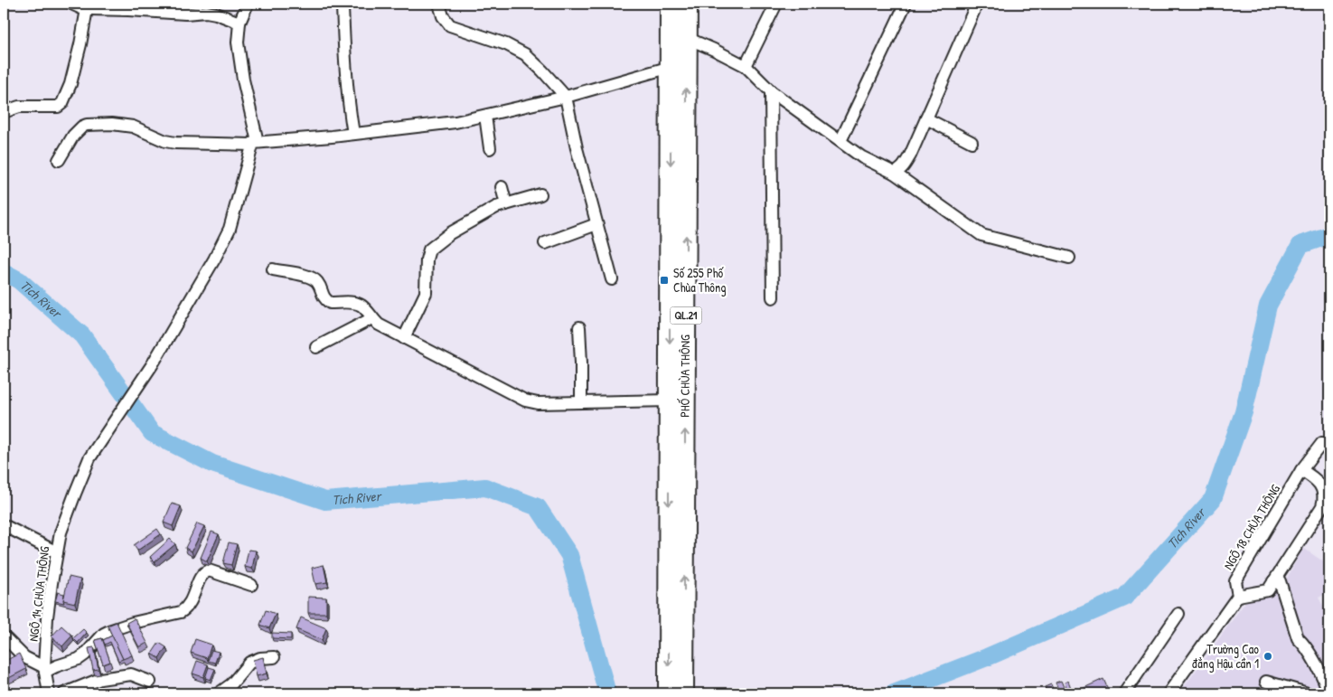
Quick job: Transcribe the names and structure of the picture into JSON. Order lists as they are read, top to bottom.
{
  "streets": {
    "highway": ["QL.21", "PHỐ CHÙA THÔNG"],
    "street": ["NGÕ 18 CHÙA THÔNG", "NGÕ 14 CHÙA THÔNG"]
  },
  "water": ["Tich River"],
  "places": {
    "transit": ["Số 255 Phố Chùa Thông"],
    "other": ["Trường Cao đẳng Hậu cần 1"]
  }
}
